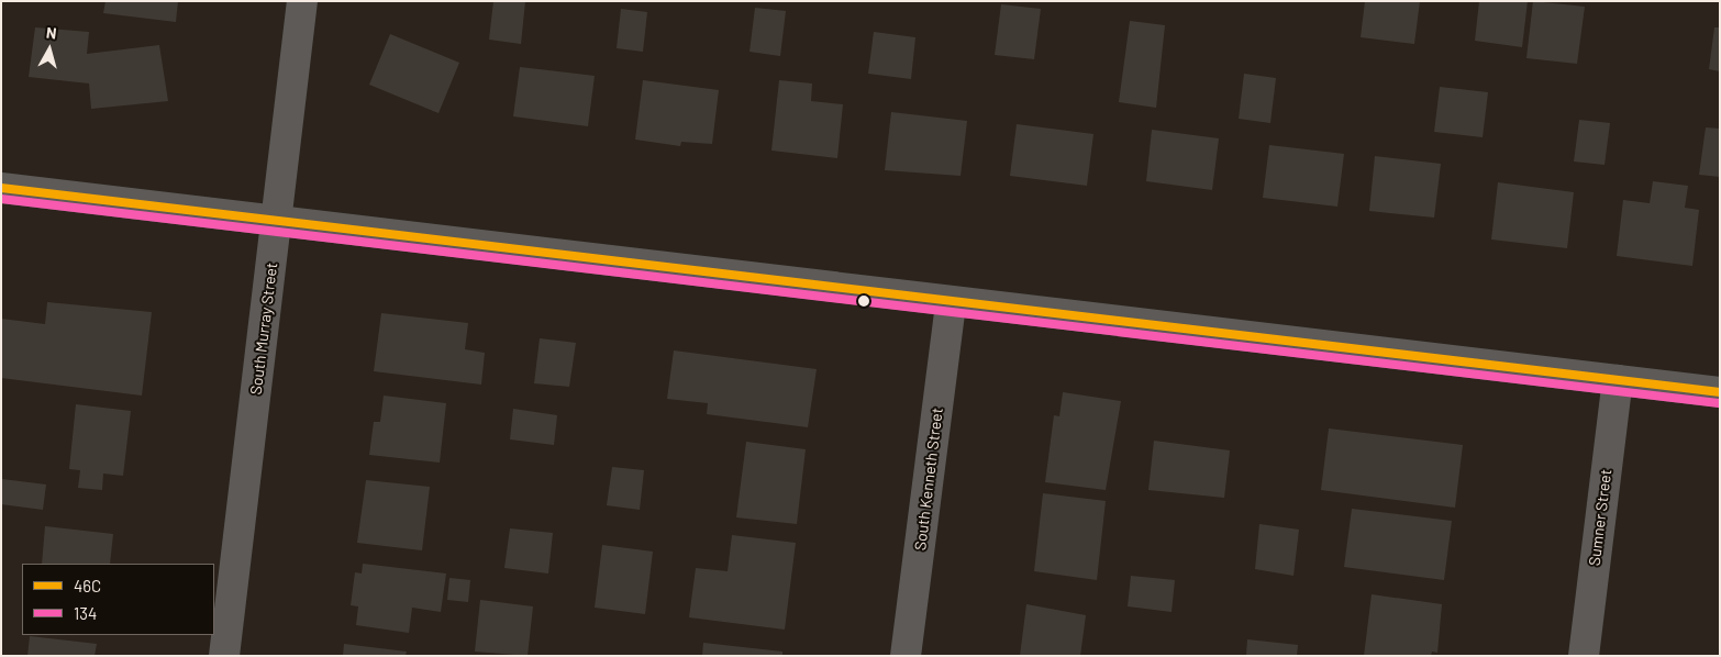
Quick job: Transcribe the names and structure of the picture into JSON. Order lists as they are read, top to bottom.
{
  "streets": {
    "street": ["South Murray Street", "South Kenneth Street", "Sumner Street"]
  },
  "lines": ["transit line 46C", "transit line 134"],
  "legend": ["46C", "134"],
  "north": "top"
}
